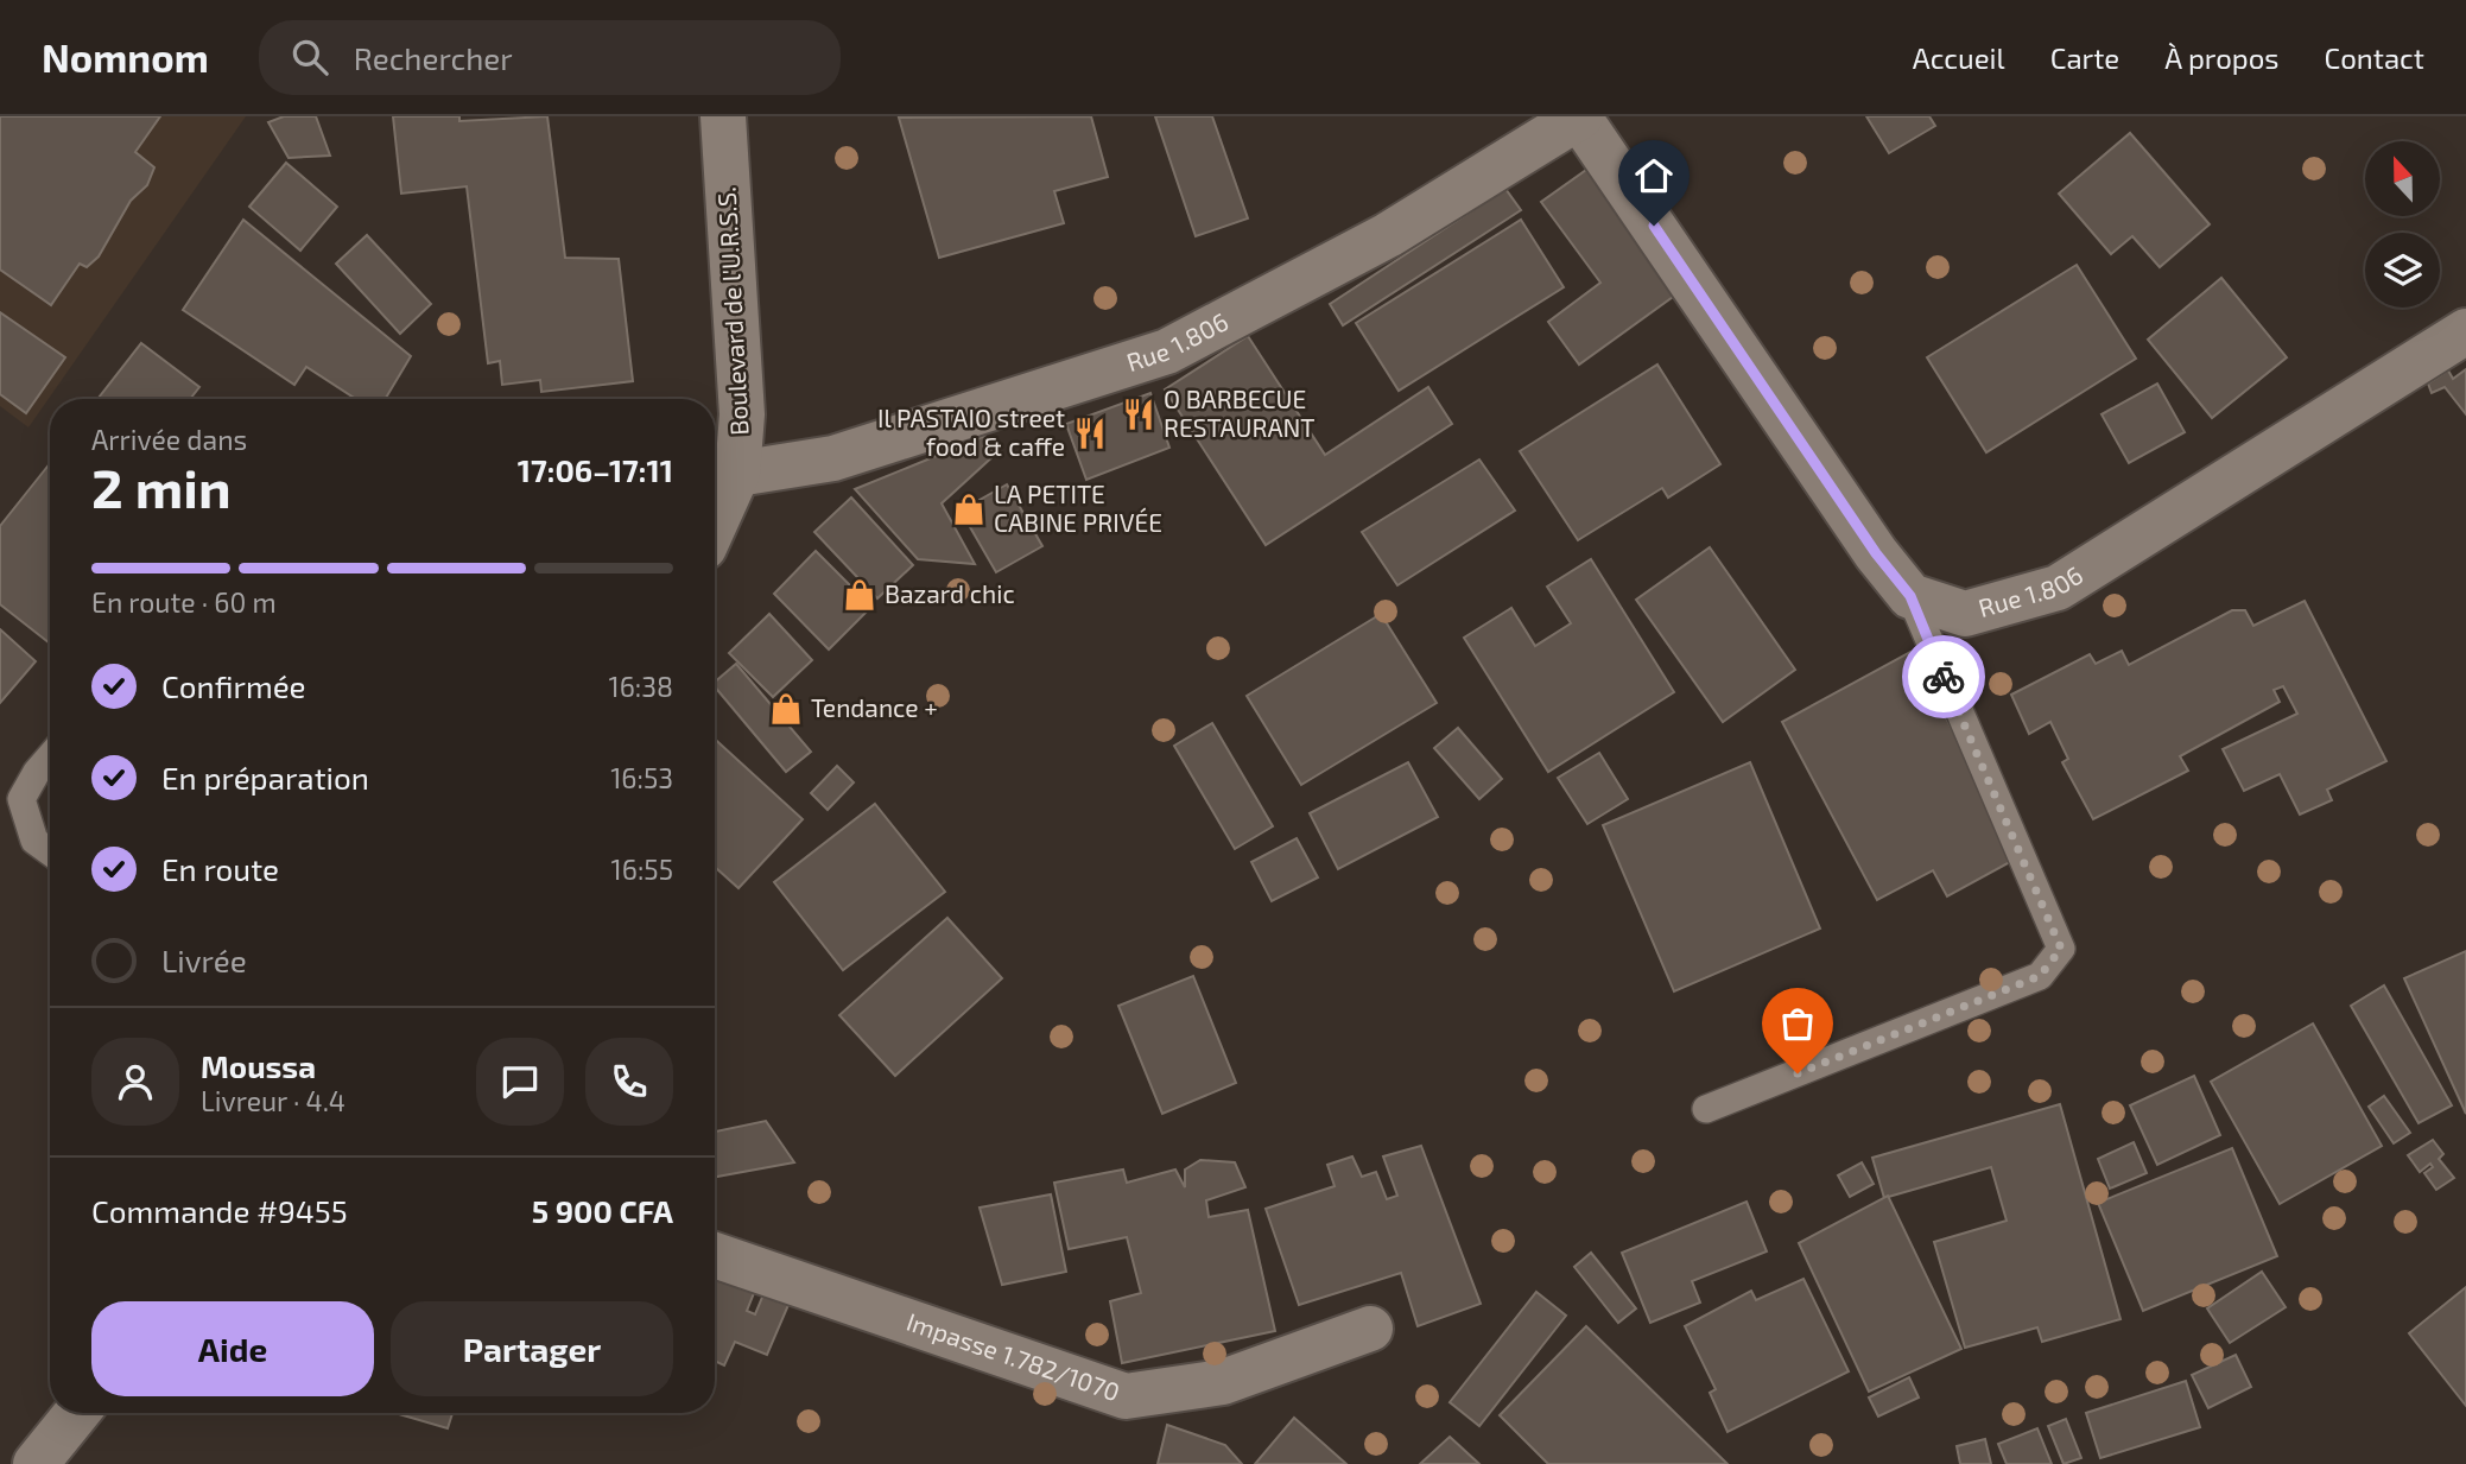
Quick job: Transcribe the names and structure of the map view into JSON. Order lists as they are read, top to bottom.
{
  "streets": {
    "street": ["Boulevard de l'U.R.S.S.", "Rue 1.806", "Impasse 1.782/1070"]
  },
  "crossings": [
    ["Boulevard de l'U.R.S.S.", "Rue 1.806"]
  ],
  "places": {
    "restaurant": ["O BARBECUE RESTAURANT", "Il PASTAIO street food & caffe"],
    "shop": ["LA PETITE CABINE PRIVÉE", "Bazard chic", "Tendance +"]
  },
  "north": "top",
  "page": {
    "header": "Nomnom",
    "search": "Rechercher",
    "nav": [
      "Accueil",
      "Carte",
      "À propos",
      "Contact"
    ],
    "heading": ["2 min", "Arrivée dans", "17:06–17:11"],
    "panel": [
      "Moussa",
      "Livreur · 4.4",
      "Commande #9455",
      "5 900 CFA"
    ],
    "bar": "En route · 60 m",
    "list": [
      ["Confirmée", "16:38"],
      ["En préparation", "16:53"],
      ["En route", "16:55"],
      "Livrée"
    ],
    "buttons": ["Aide", "Partager"]
  }
}
